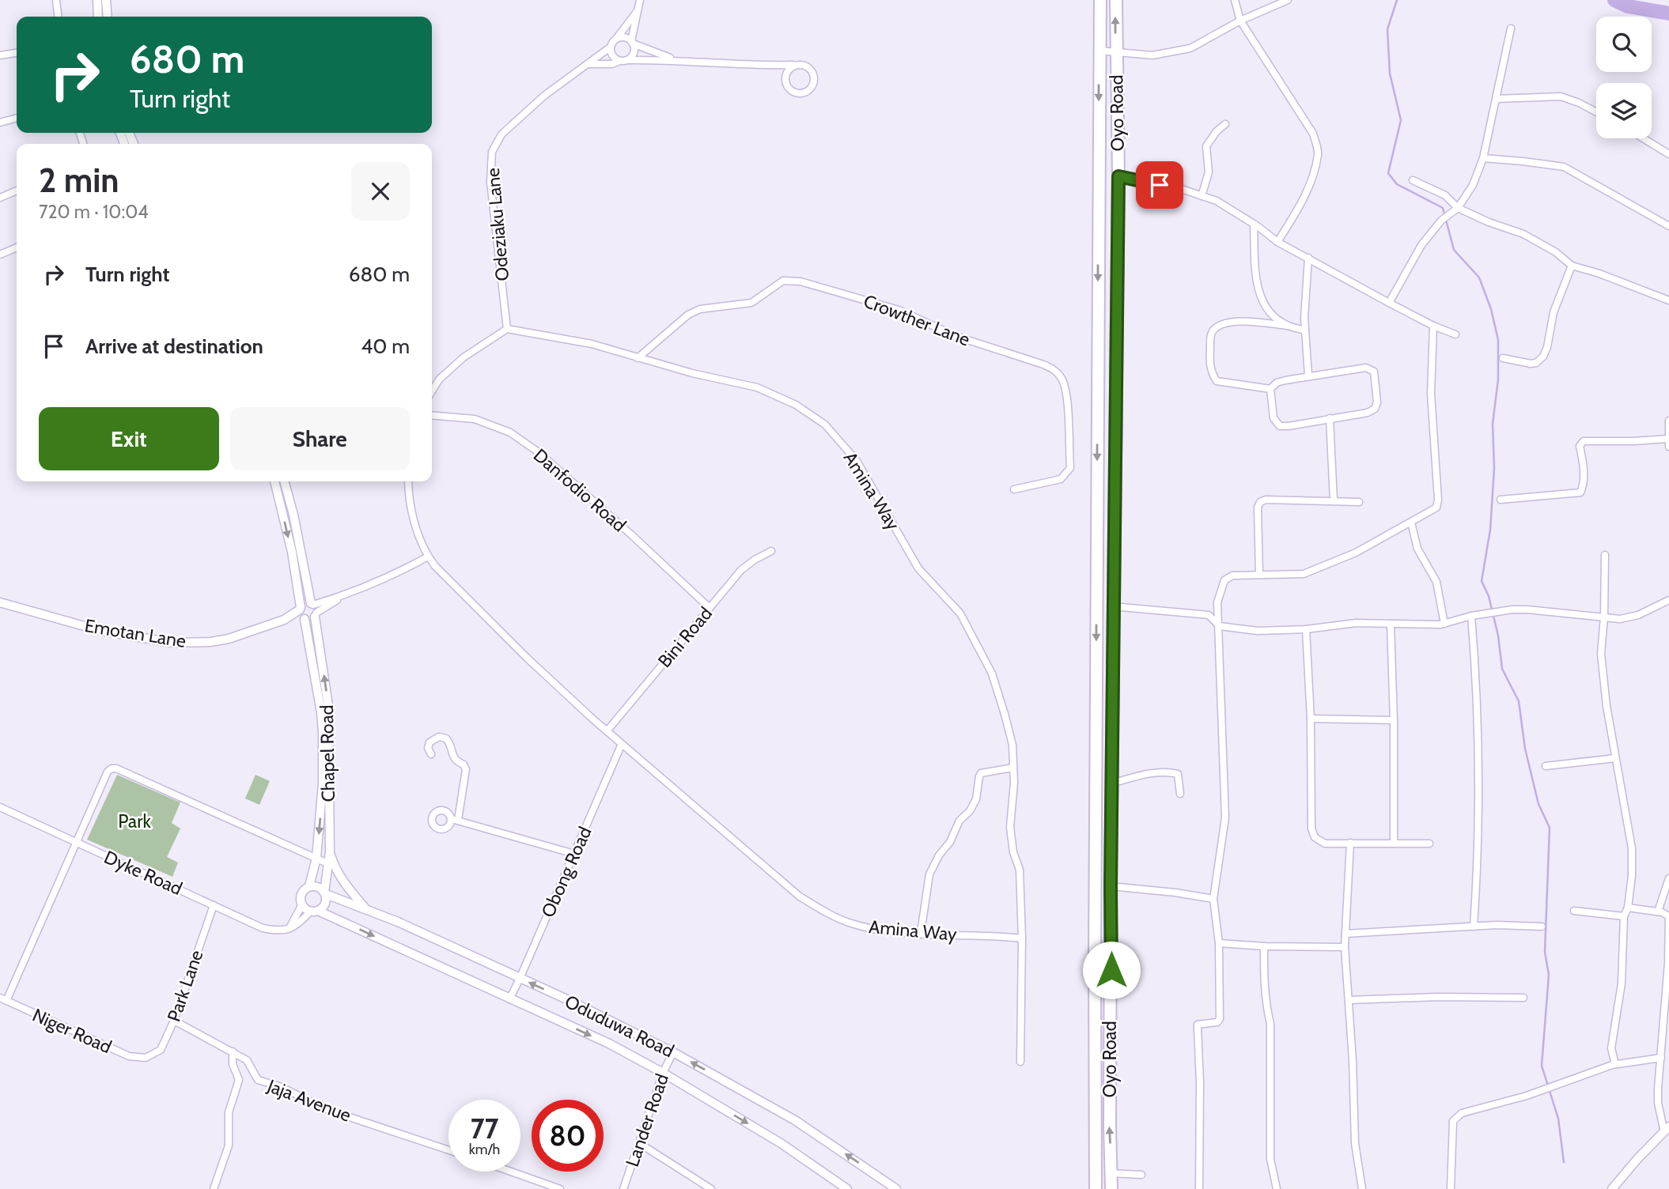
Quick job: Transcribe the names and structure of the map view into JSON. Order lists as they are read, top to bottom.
{
  "streets": {
    "highway": ["Oyo Road"],
    "street": [
      "Odeziaku Lane",
      "Crowther Lane",
      "Danfodio Road",
      "Amina Way",
      "Emotan Lane",
      "Bini Road",
      "Chapel Road",
      "Obong Road",
      "Dyke Road",
      "Park Lane",
      "Oduduwa Road",
      "Niger Road",
      "Jaja Avenue",
      "Lander Road"
    ]
  },
  "crossings": [
    ["Odeziaku Lane", "Amina Way"],
    ["Crowther Lane", "Amina Way"],
    ["Danfodio Road", "Bini Road"],
    ["Amina Way", "Bini Road"],
    ["Amina Way", "Obong Road"],
    ["Emotan Lane", "Chapel Road"],
    ["Chapel Road", "Oduduwa Road"],
    ["Obong Road", "Oduduwa Road"],
    ["Dyke Road", "Park Lane"],
    ["Park Lane", "Niger Road"],
    ["Park Lane", "Jaja Avenue"],
    ["Oduduwa Road", "Lander Road"]
  ],
  "parks": ["Park"],
  "page": {
    "turn": ["680 m", "Turn right"],
    "heading": ["2 min", "720 m · 10:04"],
    "list": [
      {
        "name": "Turn right",
        "value": "680 m"
      },
      {
        "name": "Arrive at destination",
        "value": "40 m"
      }
    ],
    "buttons": ["Exit", "Share"],
    "speed": "77 km/h",
    "limit": "80"
  }
}
